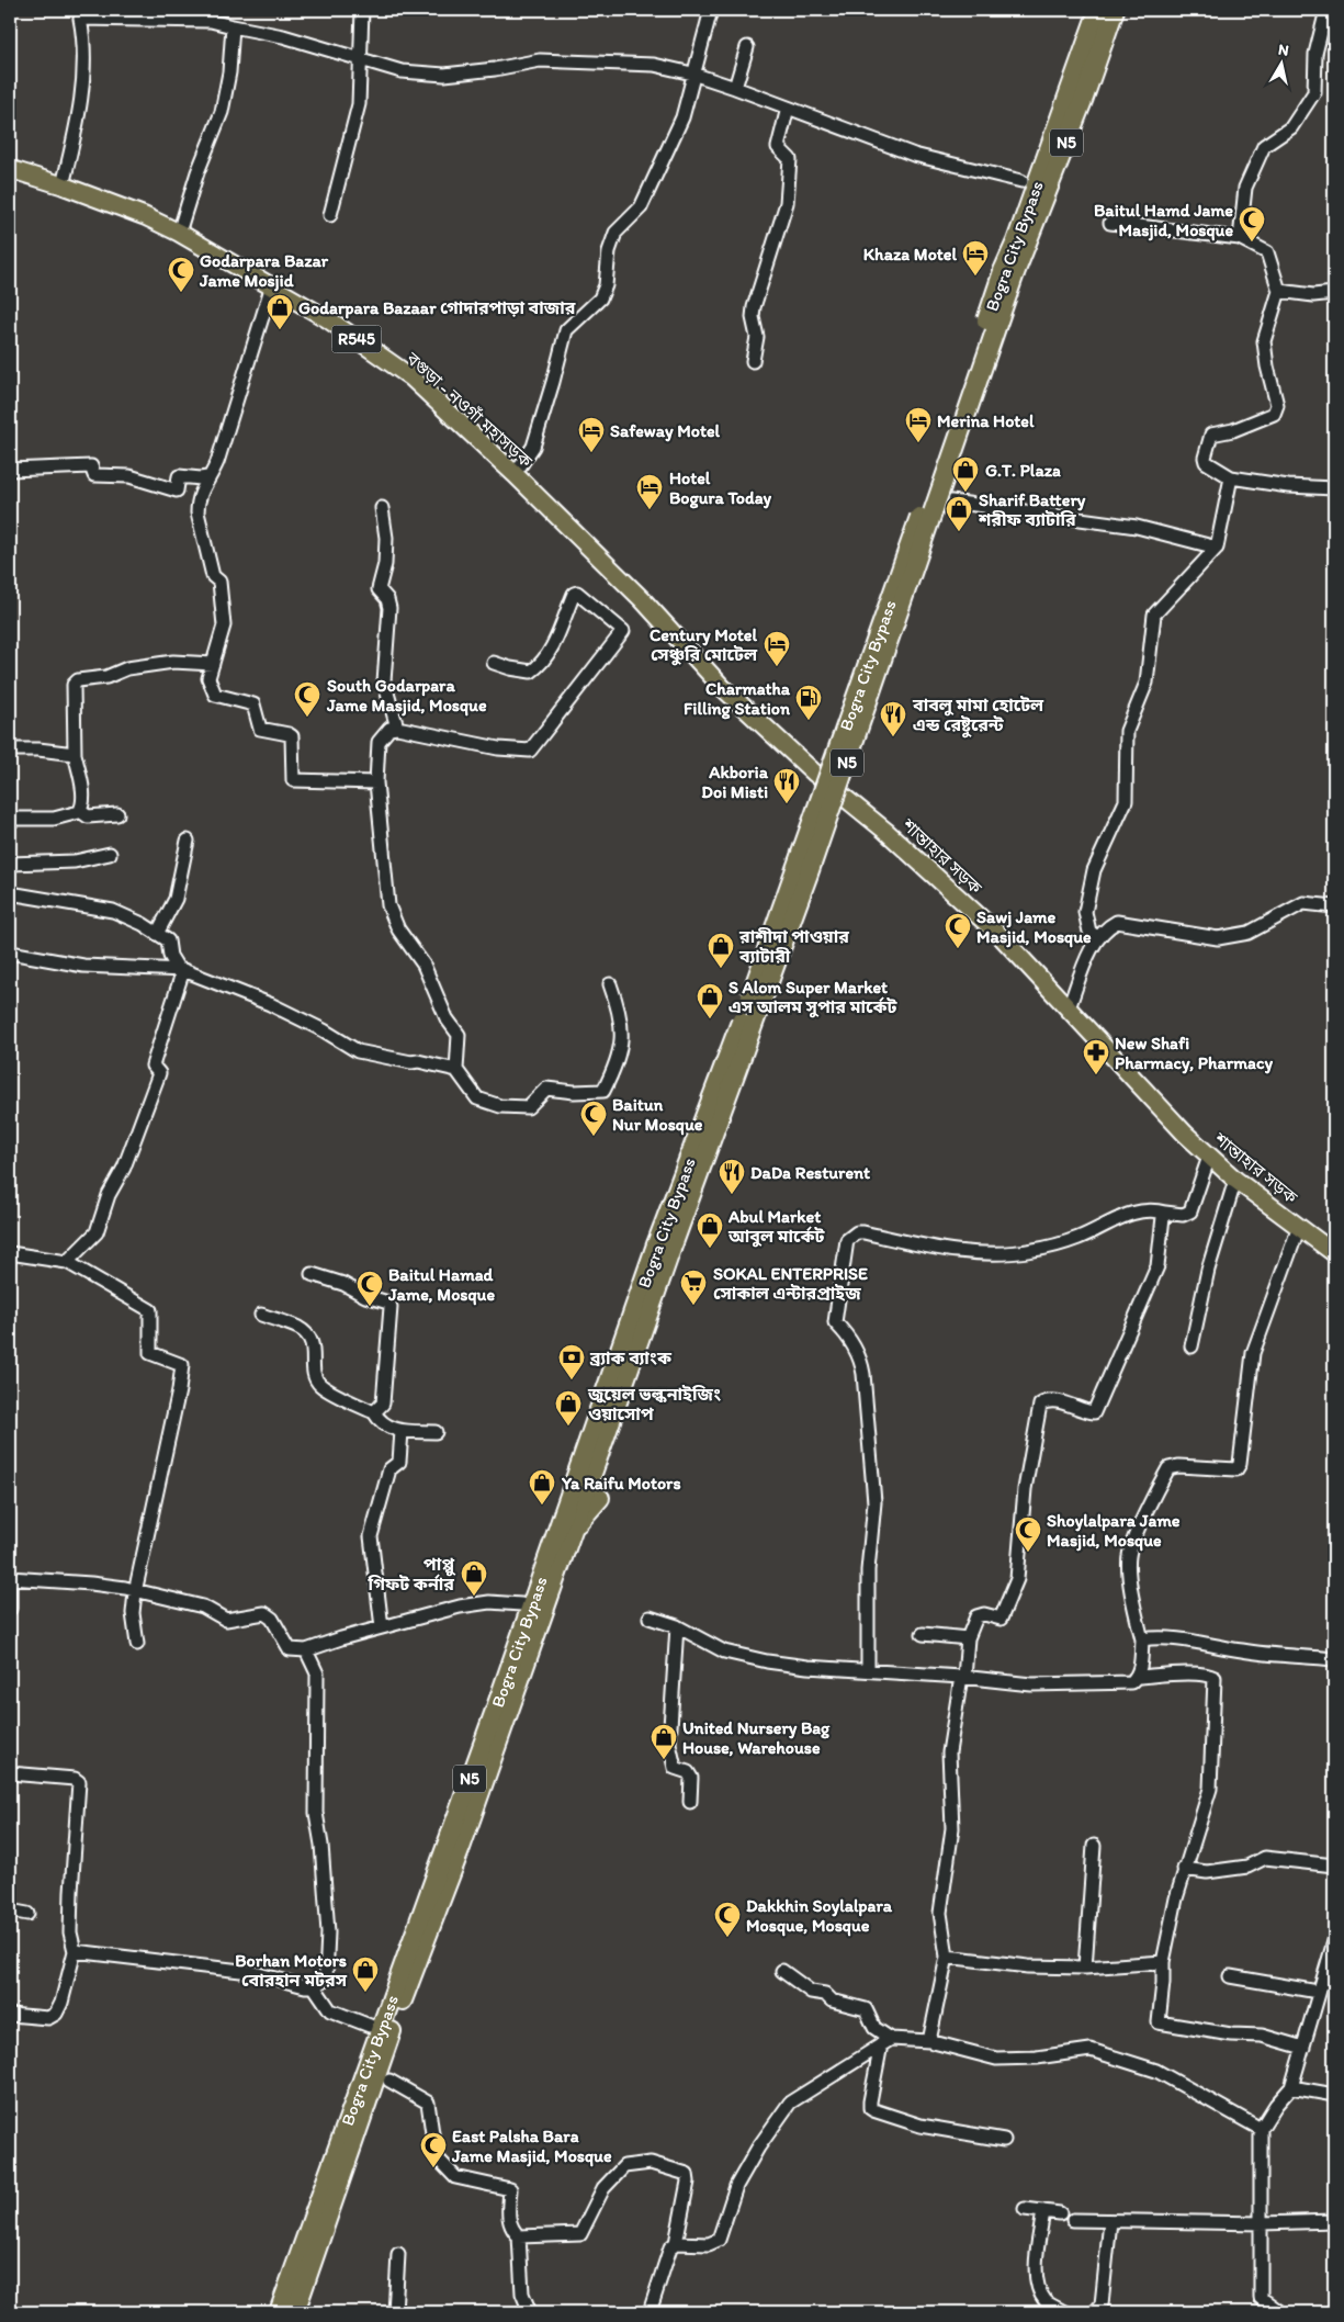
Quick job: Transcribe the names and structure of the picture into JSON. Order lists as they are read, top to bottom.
{
  "streets": {
    "highway": ["N5", "Bogra City Bypass"],
    "main road": ["R545", "বগুড়া - নওগাঁ মহাসড়ক", "শান্তাহার সড়ক"]
  },
  "crossings": [
    ["বগুড়া - নওগাঁ মহাসড়ক", "শান্তাহার সড়ক"]
  ],
  "places": {
    "mosque": [
      "Baitul Hamd Jame Masjid, Mosque",
      "Godarpara Bazar Jame Mosjid",
      "South Godarpara Jame Masjid, Mosque",
      "Sawj Jame Masjid, Mosque",
      "Baitun Nur Mosque",
      "Baitul Hamad Jame, Mosque",
      "Shoylalpara Jame Masjid, Mosque",
      "Dakkhin Soylalpara Mosque, Mosque",
      "East Palsha Bara Jame Masjid, Mosque"
    ],
    "hotel": [
      "Khaza Motel",
      "Merina Hotel",
      "Safeway Motel",
      "Hotel Bogura Today",
      "Century Motel সেঞ্চুরি মোটেল"
    ],
    "shop": [
      "Godarpara Bazaar গোদারপাড়া বাজার",
      "G.T. Plaza",
      "Sharif Battery শরীফ ব্যাটারি",
      "রাশীদা পাওয়ার ব্যাটারী",
      "S Alom Super Market এস আলম সুপার মার্কেট",
      "Abul Market আবুল মার্কেট",
      "জুয়েল ভল্কনাইজিং ওয়াসোপ",
      "Ya Raifu Motors",
      "পাপ্পু গিফট কর্নার",
      "United Nursery Bag House, Warehouse",
      "Borhan Motors বোরহান মটরস"
    ],
    "fuel station": ["Charmatha Filling Station"],
    "restaurant": ["বাবলু মামা হোটেল এন্ড রেষ্টুরেন্ট", "Akboria Doi Misti", "DaDa Resturent"],
    "pharmacy": ["New Shafi Pharmacy, Pharmacy"],
    "supermarket": ["SOKAL ENTERPRISE সোকাল এন্টারপ্রাইজ"],
    "bank": ["ব্র্যাক ব্যাংক"]
  },
  "north": "top"
}
